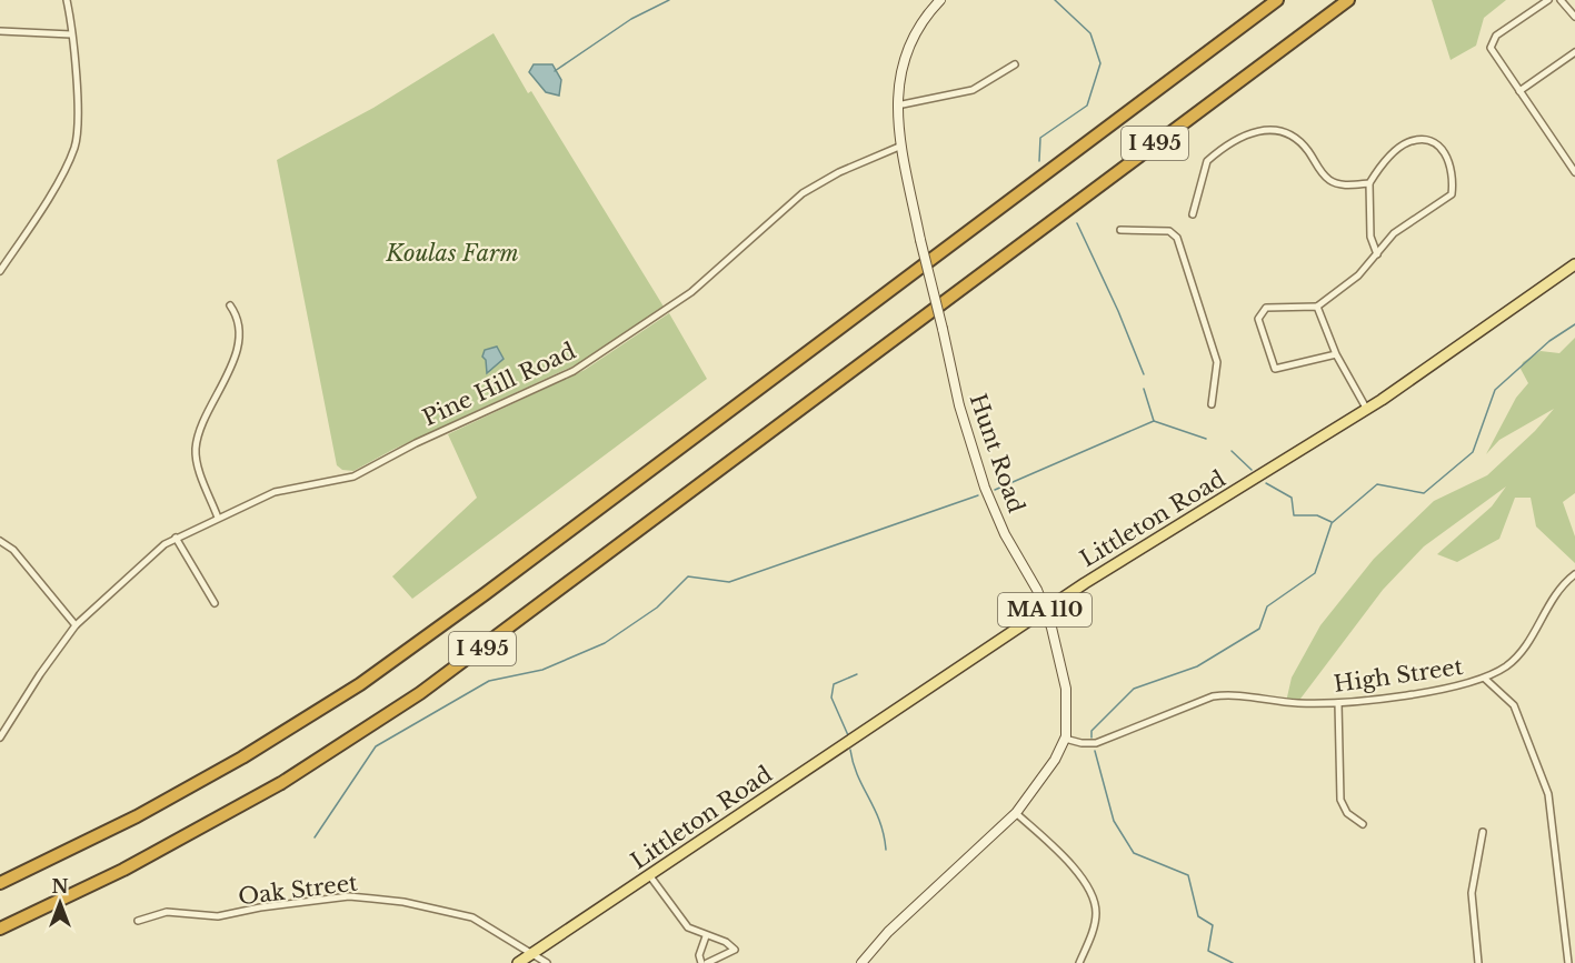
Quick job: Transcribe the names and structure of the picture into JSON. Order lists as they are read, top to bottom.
{
  "streets": {
    "highway": ["I 495"],
    "main road": ["Littleton Road", "MA 110"],
    "street": [
      "Pine Hill Road",
      "Hunt Road",
      "High Street",
      "Oak Street"
    ]
  },
  "crossings": [
    ["Pine Hill Road", "Hunt Road"],
    ["Hunt Road", "Littleton Road"],
    ["Hunt Road", "High Street"],
    ["Littleton Road", "Oak Street"]
  ],
  "parks": ["Koulas Farm"],
  "north": "top"
}
